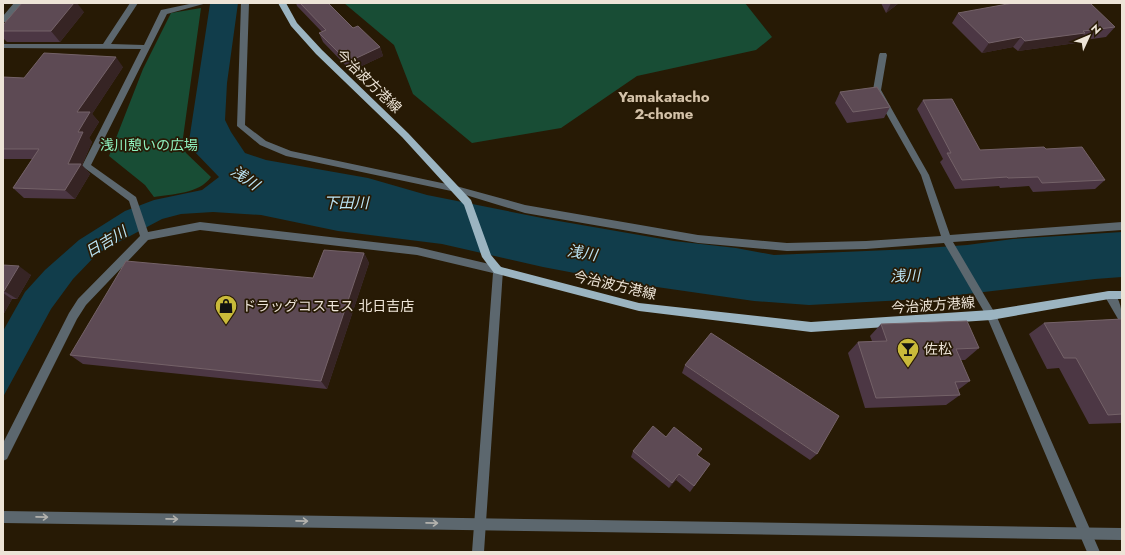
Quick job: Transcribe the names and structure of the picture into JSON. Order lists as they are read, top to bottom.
{
  "streets": {
    "main road": ["今治波方港線"]
  },
  "districts": ["Yamakatacho 2-chome"],
  "water": ["浅川", "下田川", "日吉川"],
  "parks": ["浅川憩いの広場"],
  "places": {
    "shop": ["ドラッグコスモス 北日吉店"],
    "bar": ["佐松"]
  },
  "north": "top right"
}
